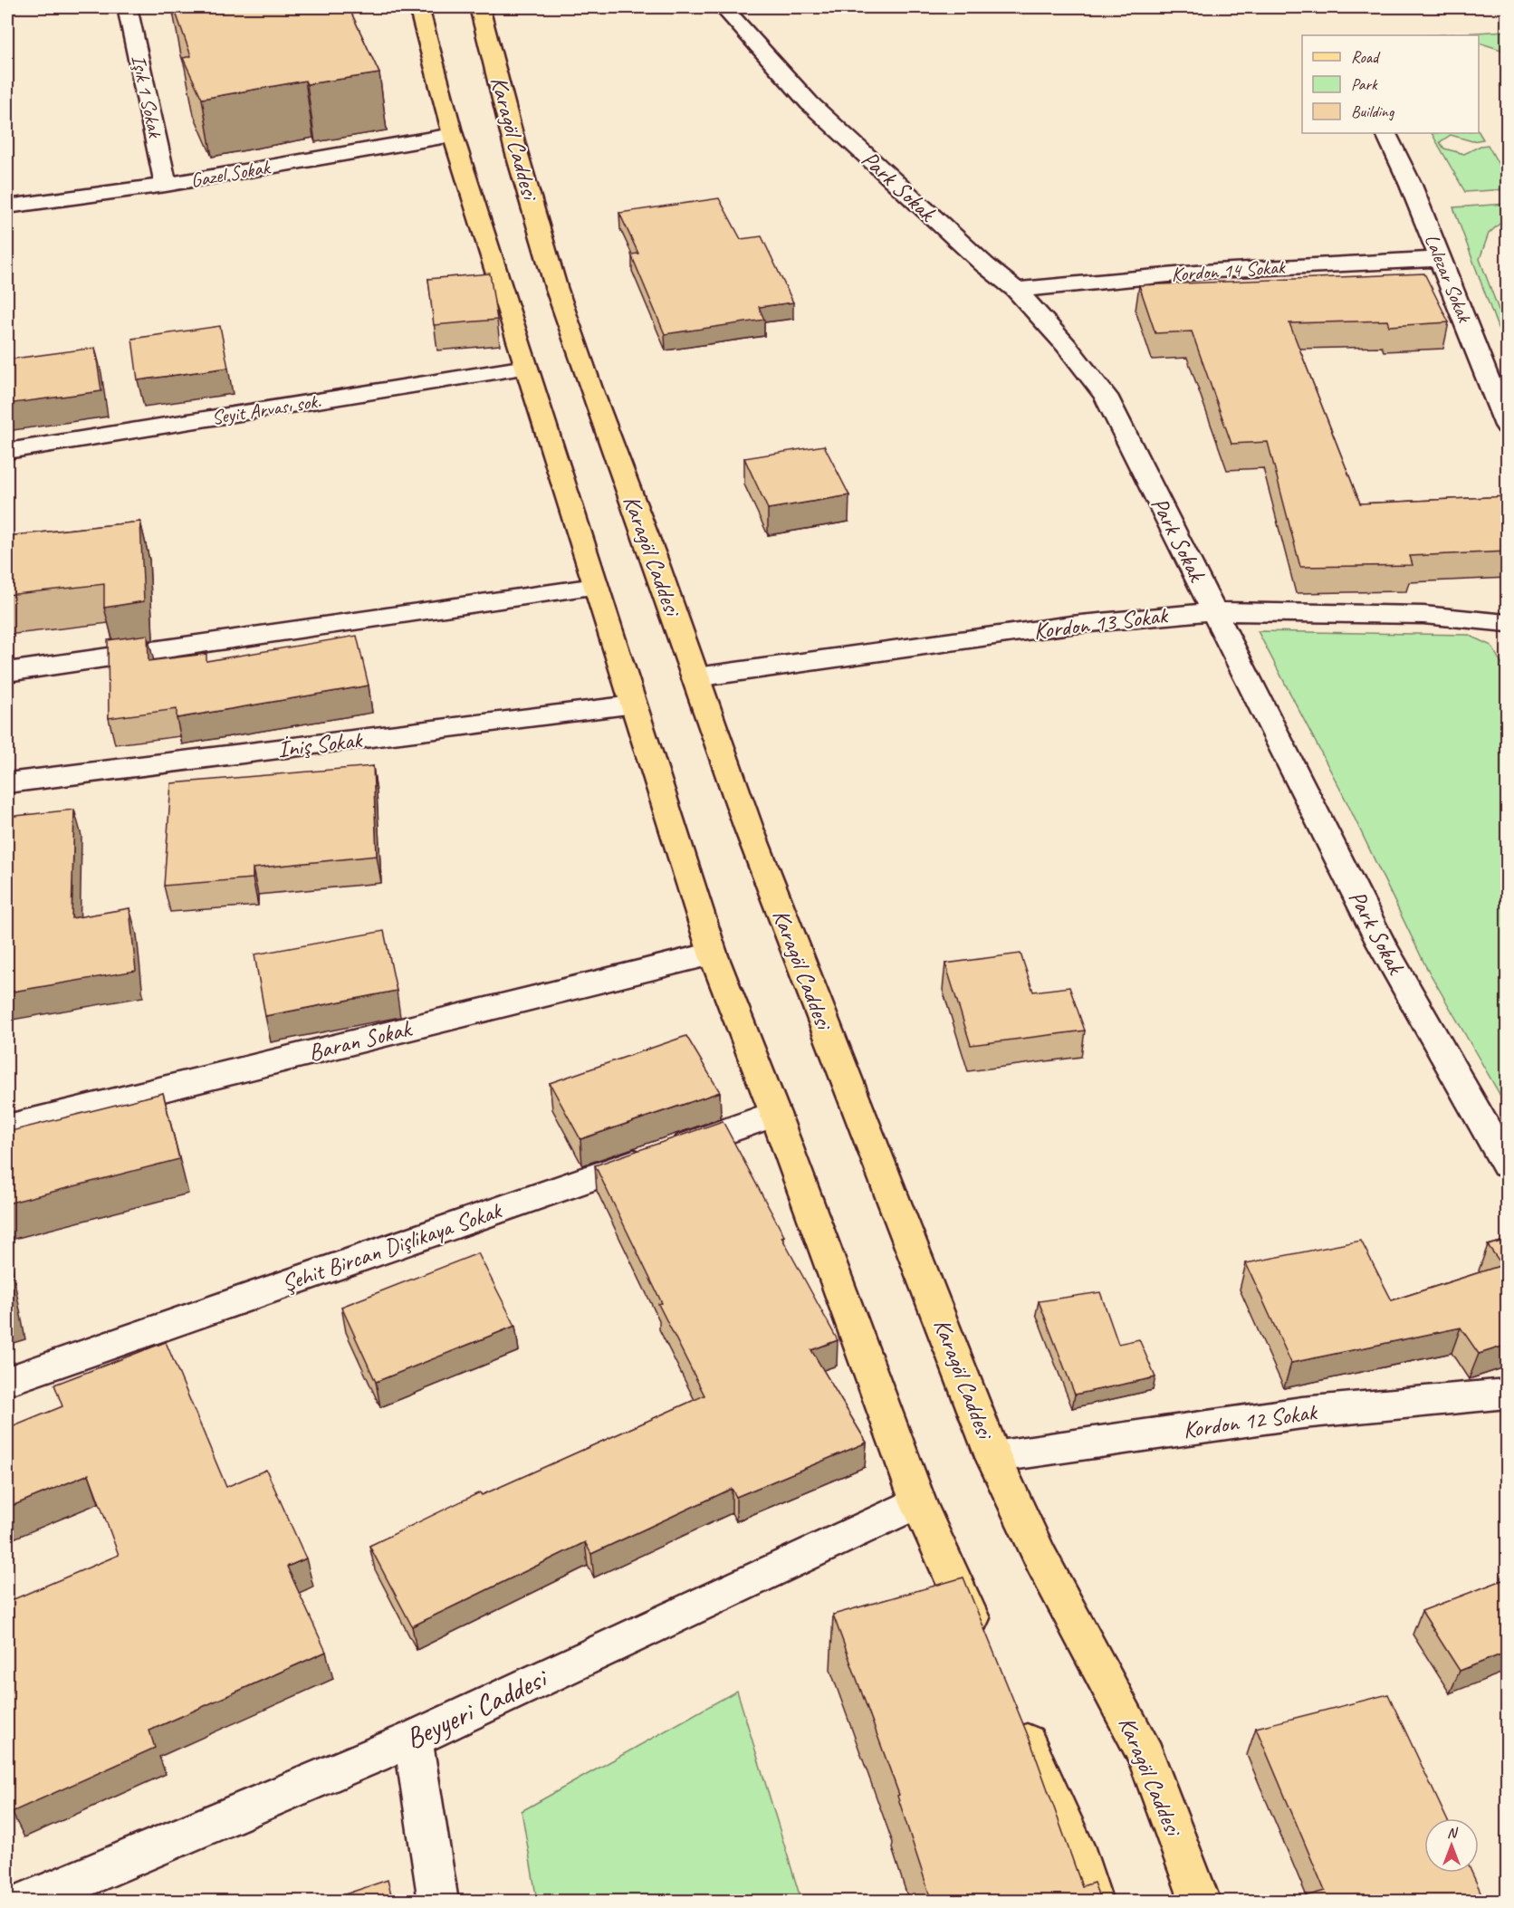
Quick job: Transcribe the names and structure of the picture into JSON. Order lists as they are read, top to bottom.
{
  "streets": {
    "main road": ["Karagöl Caddesi"],
    "street": [
      "Işık 1 Sokak",
      "Gazel Sokak",
      "Park Sokak",
      "Kordon 14 Sokak",
      "Lalezar Sokak",
      "Seyit Arvası sok.",
      "Kordon 13 Sokak",
      "İniş Sokak",
      "Baran Sokak",
      "Şehit Bircan Dişlikaya Sokak",
      "Kordon 12 Sokak",
      "Beyyeri Caddesi"
    ]
  },
  "crossings": [
    ["Işık 1 Sokak", "Gazel Sokak"],
    ["Karagöl Caddesi", "Kordon 13 Sokak"],
    ["Karagöl Caddesi", "Kordon 12 Sokak"],
    ["Park Sokak", "Kordon 14 Sokak"],
    ["Park Sokak", "Kordon 13 Sokak"],
    ["Kordon 14 Sokak", "Lalezar Sokak"]
  ],
  "legend": ["Road", "Park", "Building"],
  "north": "top"
}
